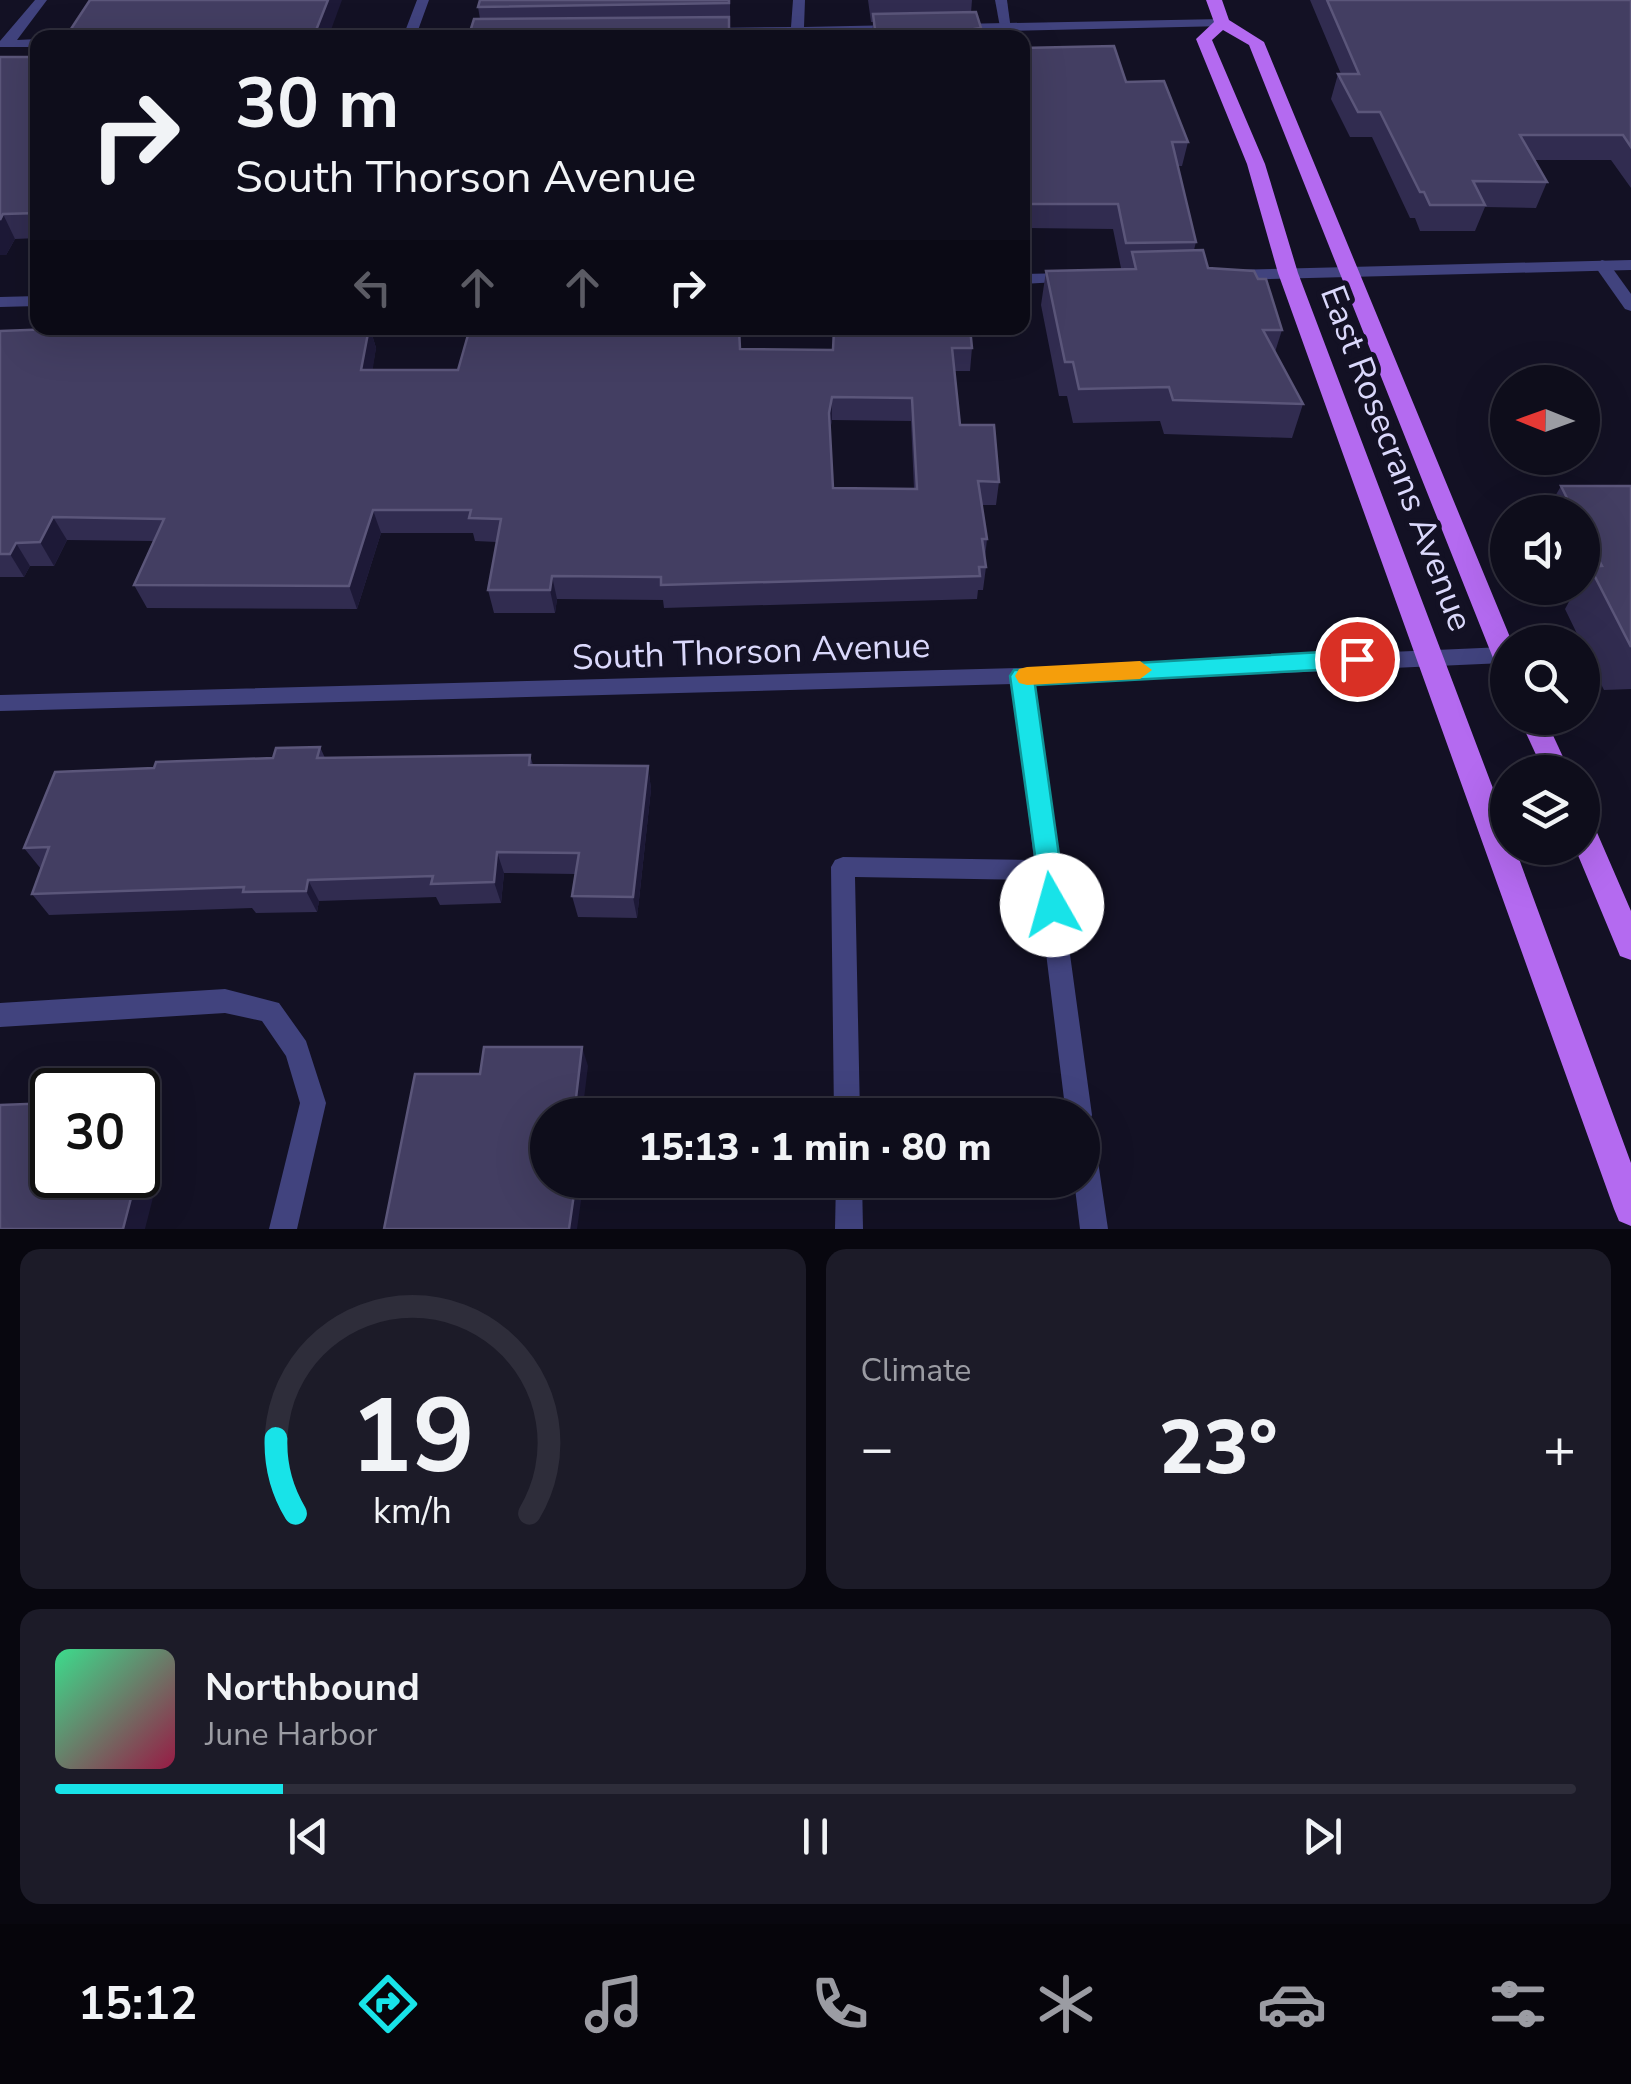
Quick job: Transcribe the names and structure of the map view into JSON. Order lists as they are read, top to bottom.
{
  "streets": {
    "main road": ["East Rosecrans Avenue"],
    "street": ["South Thorson Avenue"]
  },
  "crossings": [
    ["East Rosecrans Avenue", "South Thorson Avenue"]
  ],
  "north": "left",
  "page": {
    "turn": ["30 m", "South Thorson Avenue"],
    "limit": "30",
    "trip": "15:13 · 1 min · 80 m",
    "tile": "Climate",
    "heat": ["−", "23°", "+"],
    "song": ["Northbound", "June Harbor"],
    "tabs": "15:12",
    "gauge": ["19", "km/h"]
  }
}
